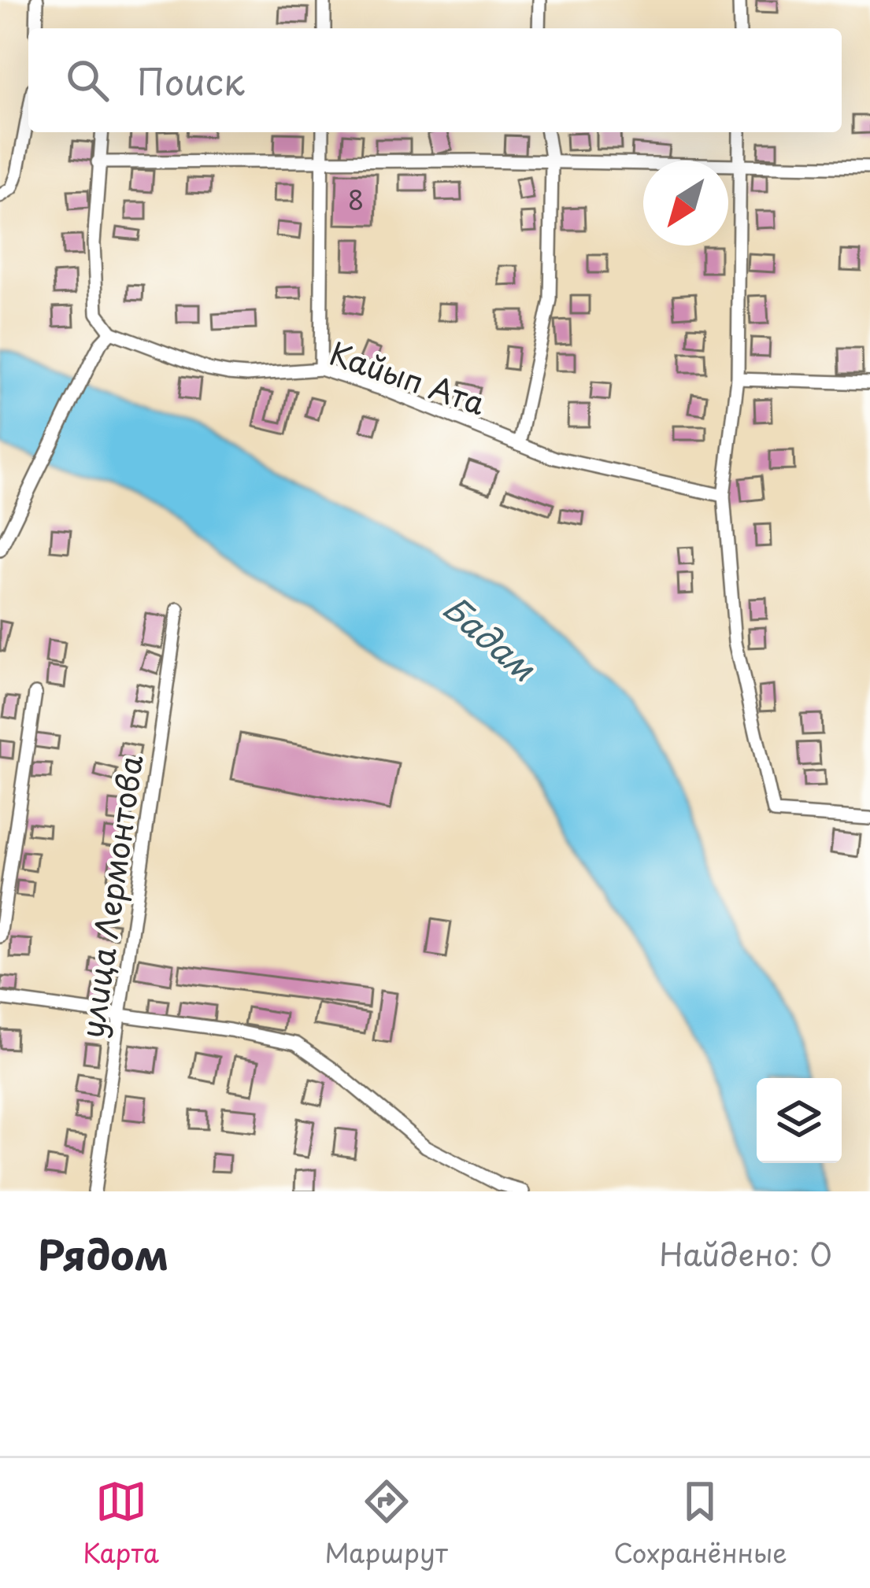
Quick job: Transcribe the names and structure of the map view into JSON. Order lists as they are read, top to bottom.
{
  "streets": {
    "street": ["Кайып Ата", "улица Лермонтова"]
  },
  "water": ["Бадам"],
  "house_numbers": ["8"],
  "north": "bottom left",
  "page": {
    "search": "Поиск",
    "heading": ["Рядом", "Найдено: 0"],
    "nav": ["Карта", "Маршрут", "Сохранённые"]
  }
}
